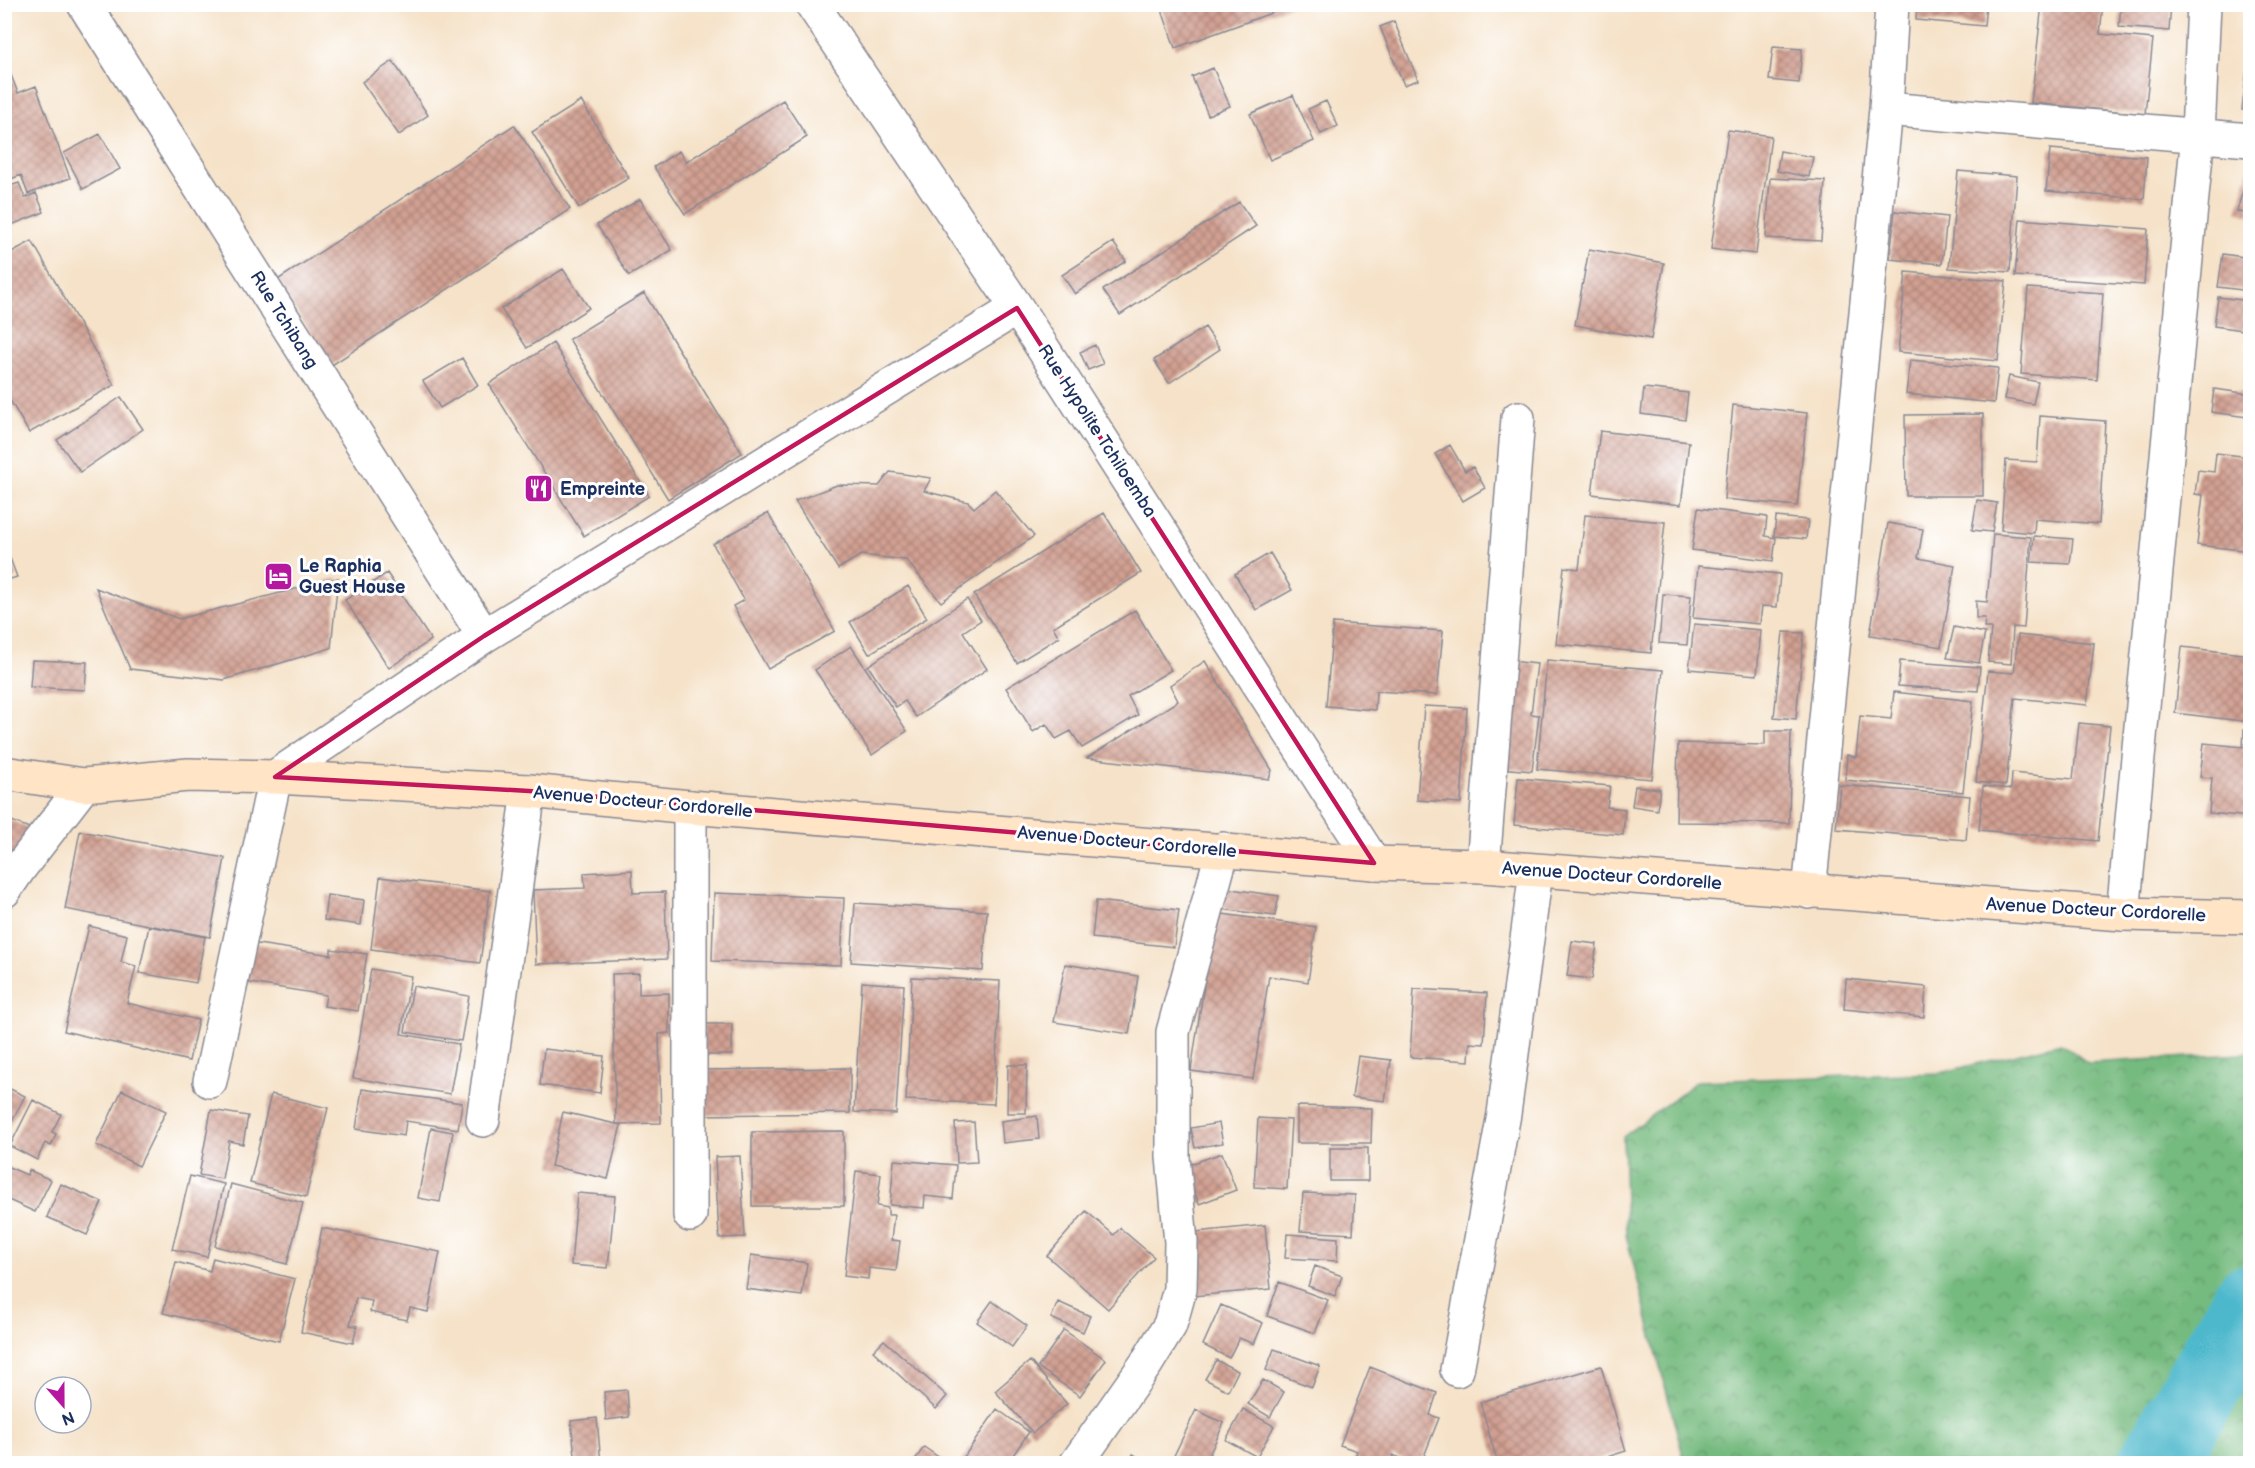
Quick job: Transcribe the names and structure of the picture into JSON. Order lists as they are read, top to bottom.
{
  "streets": {
    "street": ["Rue Tchibang", "Rue Hypolite Tchiloemba", "Avenue Docteur Cordorelle"]
  },
  "crossings": [
    ["Rue Hypolite Tchiloemba", "Avenue Docteur Cordorelle"]
  ],
  "places": {
    "restaurant": ["Empreinte"],
    "hotel": ["Le Raphia Guest House"]
  },
  "north": "bottom"
}
